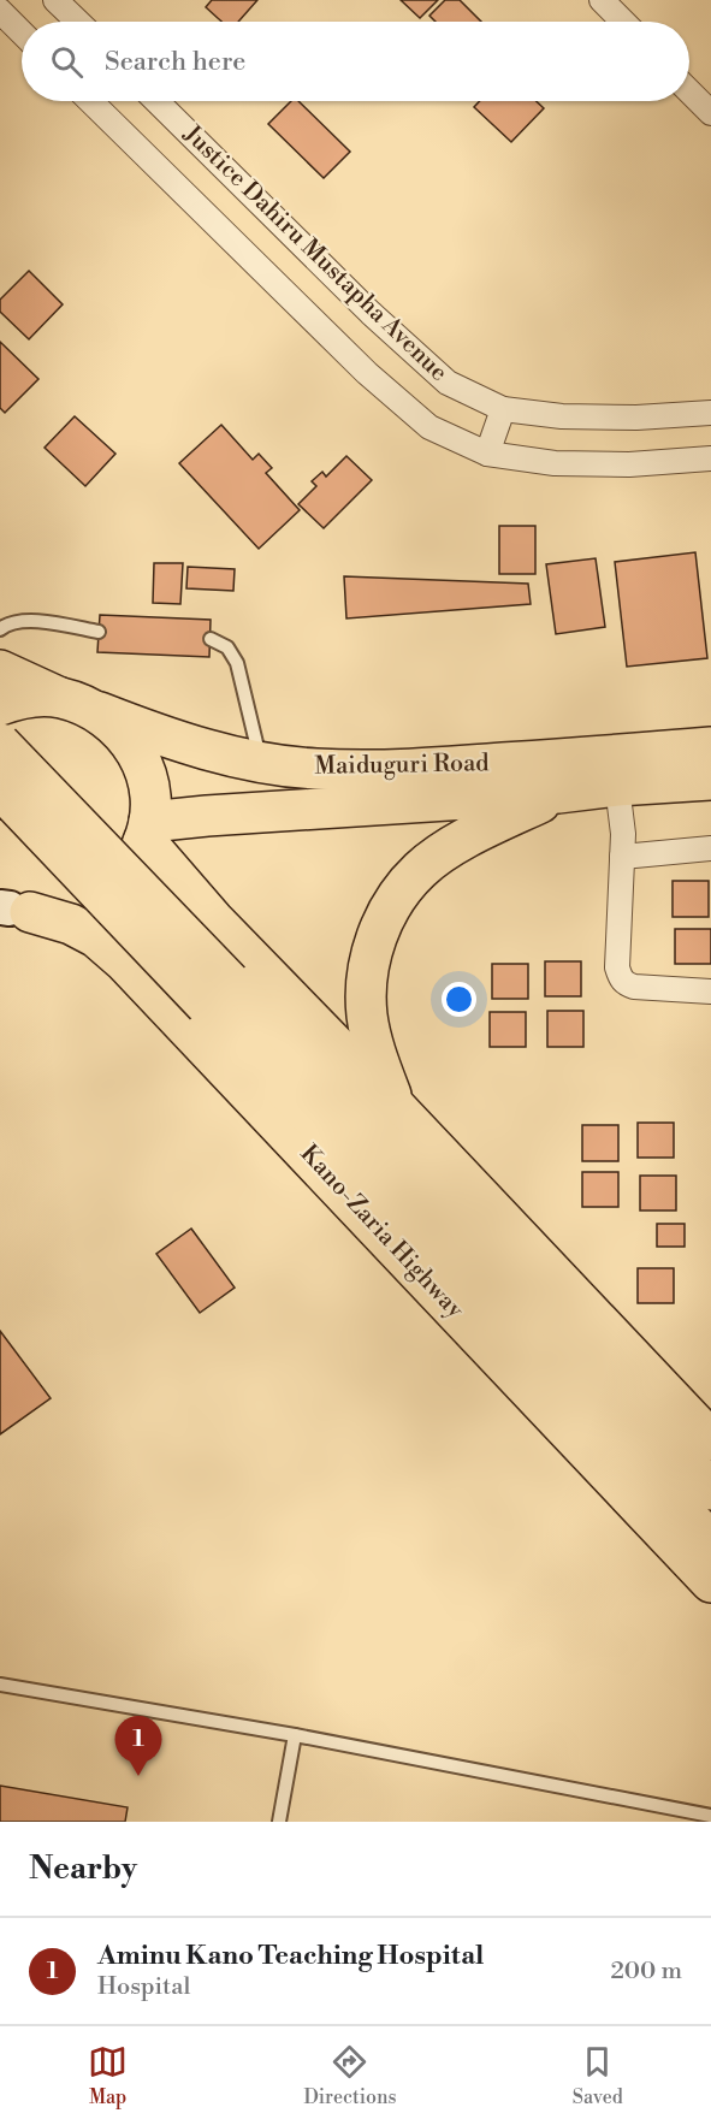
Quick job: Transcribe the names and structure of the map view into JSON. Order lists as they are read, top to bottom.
{
  "streets": {
    "highway": ["Maiduguri Road", "Kano-Zaria Highway"],
    "street": ["Justice Dahiru Mustapha Avenue"]
  },
  "page": {
    "search": "Search here",
    "pins": "1",
    "heading": "Nearby",
    "list": [
      {
        "mark": "1",
        "name": "Aminu Kano Teaching Hospital",
        "note": "Hospital",
        "value": "200 m"
      }
    ],
    "nav": ["Map", "Directions", "Saved"]
  }
}
